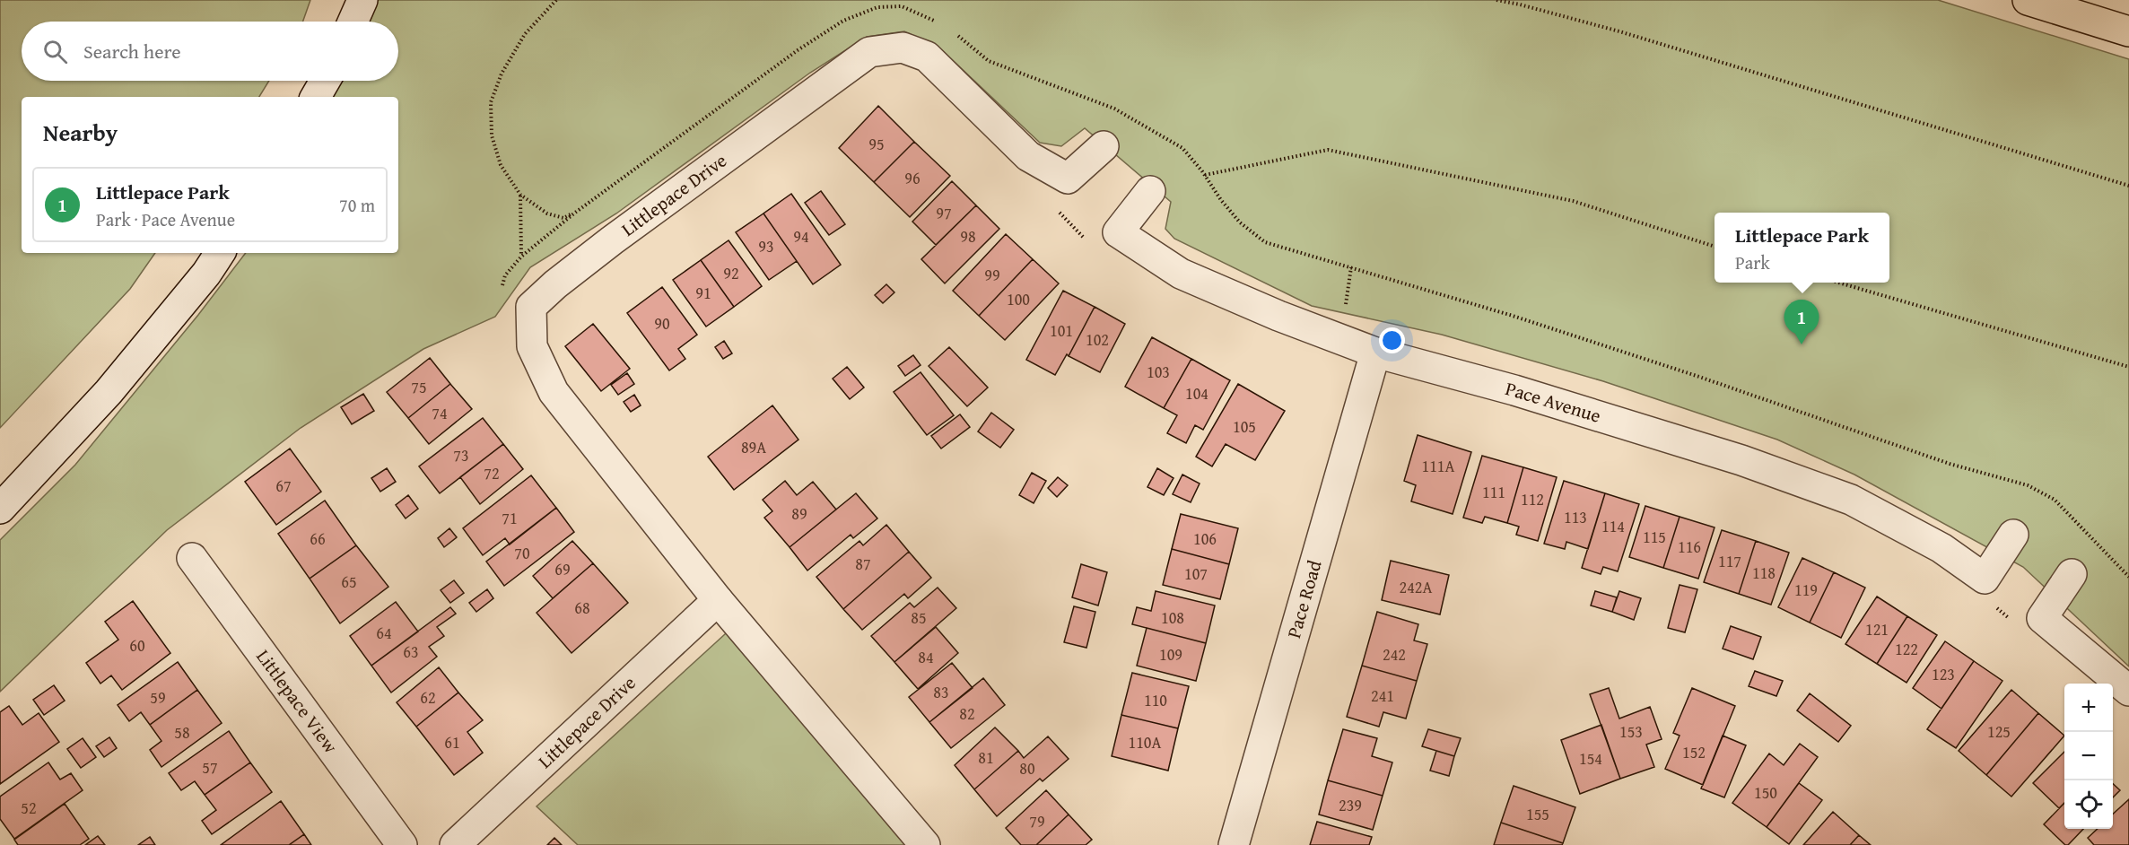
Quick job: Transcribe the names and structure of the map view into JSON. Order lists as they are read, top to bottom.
{
  "streets": {
    "street": [
      "Littlepace Drive",
      "Pace Avenue",
      "Pace Road",
      "Littlepace View"
    ]
  },
  "crossings": [
    ["Pace Avenue", "Pace Road"]
  ],
  "house_numbers": [
    "95",
    "96",
    "97",
    "94",
    "98",
    "93",
    "92",
    "99",
    "91",
    "100",
    "90",
    "101",
    "102",
    "103",
    "75",
    "104",
    "74",
    "105",
    "89A",
    "73",
    "111A",
    "72",
    "67",
    "111",
    "112",
    "89",
    "113",
    "71",
    "114",
    "115",
    "66",
    "106",
    "116",
    "70",
    "117",
    "87",
    "69",
    "118",
    "107",
    "65",
    "242A",
    "119",
    "68",
    "85",
    "108",
    "121",
    "64",
    "60",
    "122",
    "63",
    "109",
    "242",
    "84",
    "123",
    "83",
    "241",
    "59",
    "62",
    "110",
    "82",
    "153",
    "125",
    "58",
    "61",
    "110A",
    "152",
    "81",
    "154",
    "57",
    "80",
    "150",
    "239",
    "52",
    "155",
    "79"
  ],
  "page": {
    "search": "Search here",
    "heading": "Nearby",
    "list": [
      {
        "mark": "1",
        "name": "Littlepace Park",
        "note": "Park · Pace Avenue",
        "value": "70 m"
      }
    ],
    "popup": ["Littlepace Park", "Park"],
    "pins": "1",
    "map_buttons": ["+", "−"]
  }
}
